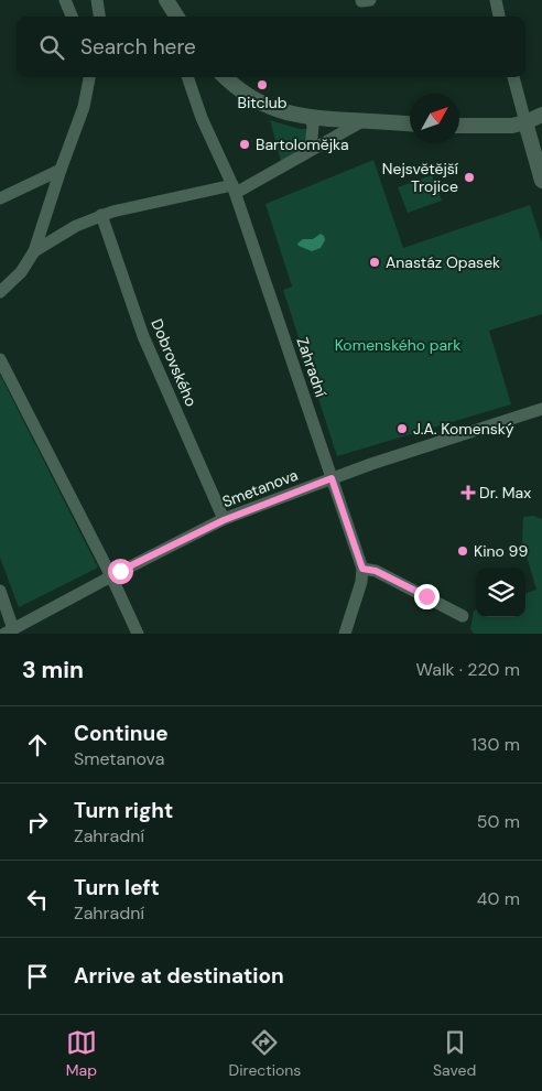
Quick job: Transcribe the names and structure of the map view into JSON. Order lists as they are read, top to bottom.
{
  "streets": {
    "street": ["Dobrovského", "Zahradní", "Smetanova"]
  },
  "crossings": [
    ["Dobrovského", "Smetanova"],
    ["Zahradní", "Smetanova"]
  ],
  "parks": ["Komenského park"],
  "places": {
    "other": [
      "Bitclub",
      "Bartolomějka",
      "Nejsvětější Trojice",
      "Anastáz Opasek",
      "J.A. Komenský",
      "Kino 99"
    ],
    "health": ["Dr. Max"]
  },
  "north": "top right",
  "page": {
    "search": "Search here",
    "heading": ["3 min", "Walk · 220 m"],
    "list": [
      ["Continue", "Smetanova", "130 m"],
      ["Turn right", "Zahradní", "50 m"],
      ["Turn left", "Zahradní", "40 m"],
      "Arrive at destination"
    ],
    "nav": ["Map", "Directions", "Saved"]
  }
}
